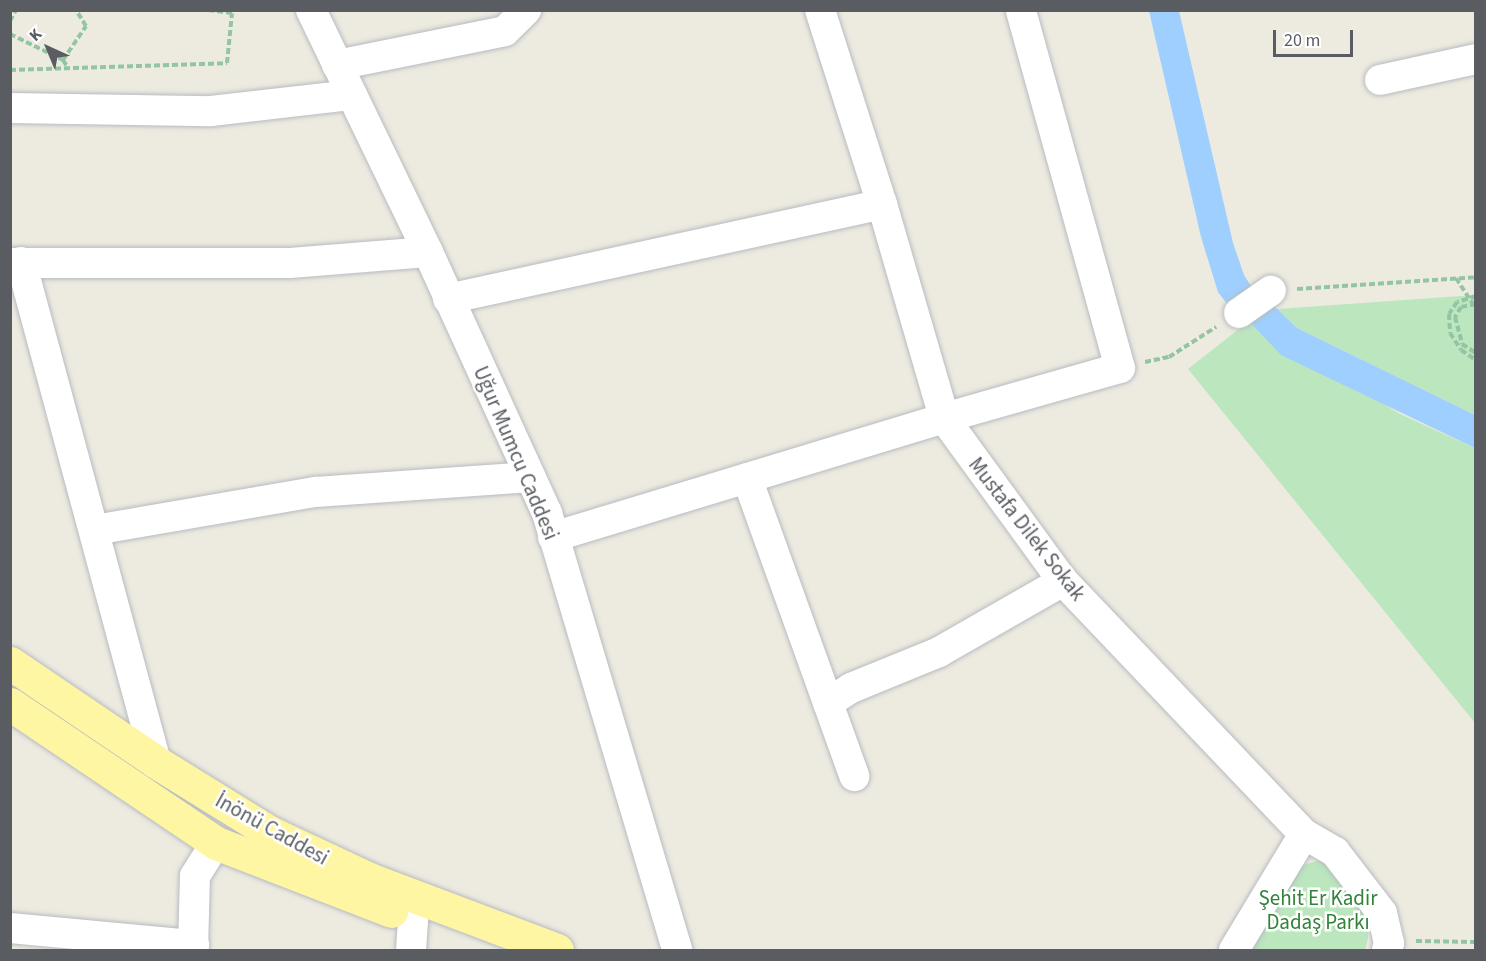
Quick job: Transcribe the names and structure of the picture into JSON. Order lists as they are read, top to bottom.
{
  "streets": {
    "main road": ["İnönü Caddesi"],
    "street": ["Uğur Mumcu Caddesi", "Mustafa Dilek Sokak"]
  },
  "parks": ["Şehit Er Kadir Dadaş Parkı"],
  "scale_bar": "20 m",
  "north": "top left"
}
